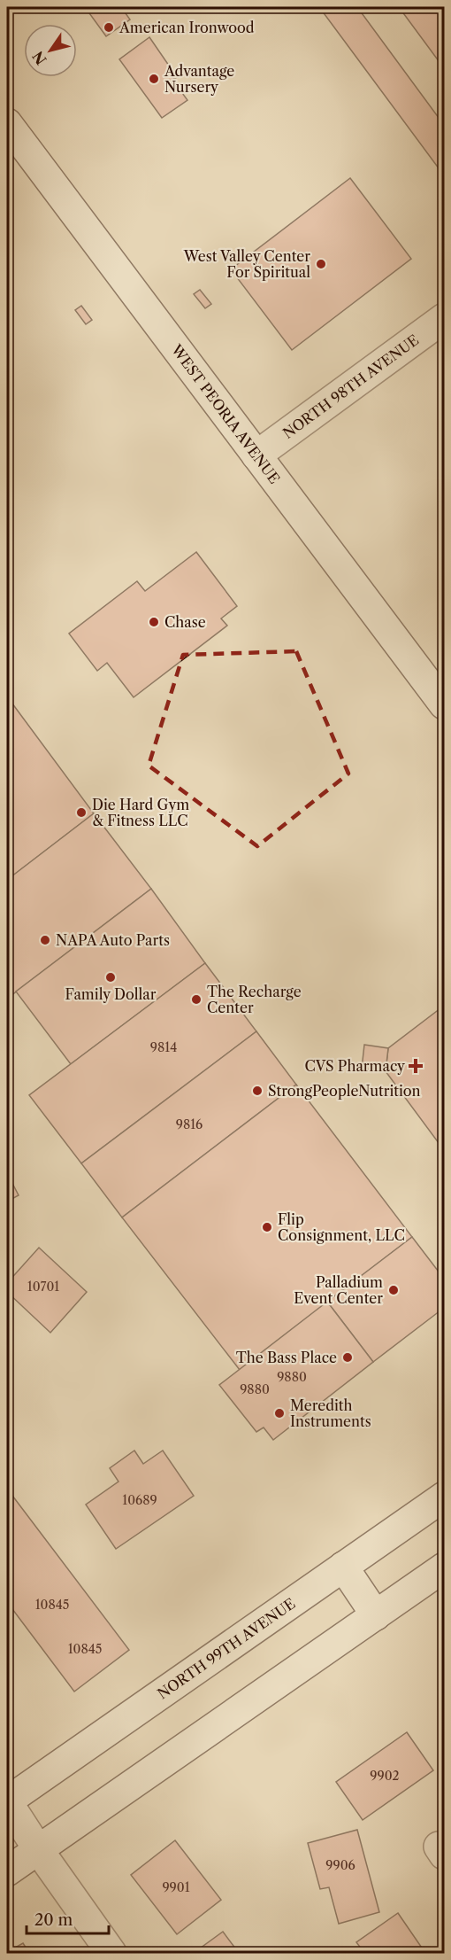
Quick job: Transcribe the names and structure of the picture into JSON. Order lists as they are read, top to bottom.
{
  "streets": {
    "main road": ["NORTH 98TH AVENUE", "WEST PEORIA AVENUE", "NORTH 99TH AVENUE"]
  },
  "crossings": [
    ["NORTH 98TH AVENUE", "WEST PEORIA AVENUE"]
  ],
  "places": {
    "other": [
      "American Ironwood",
      "Advantage Nursery",
      "West Valley Center For Spiritual",
      "Chase",
      "Die Hard Gym & Fitness LLC",
      "NAPA Auto Parts",
      "Family Dollar",
      "The Recharge Center",
      "StrongPeopleNutrition",
      "Flip Consignment, LLC",
      "Palladium Event Center",
      "The Bass Place",
      "Meredith Instruments"
    ],
    "health": ["CVS Pharmacy"]
  },
  "house_numbers": [
    "9814",
    "9816",
    "10701",
    "9880",
    "9880",
    "10689",
    "10845",
    "10845",
    "9902",
    "9906",
    "9901"
  ],
  "scale_bar": "20 m",
  "north": "bottom left"
}
